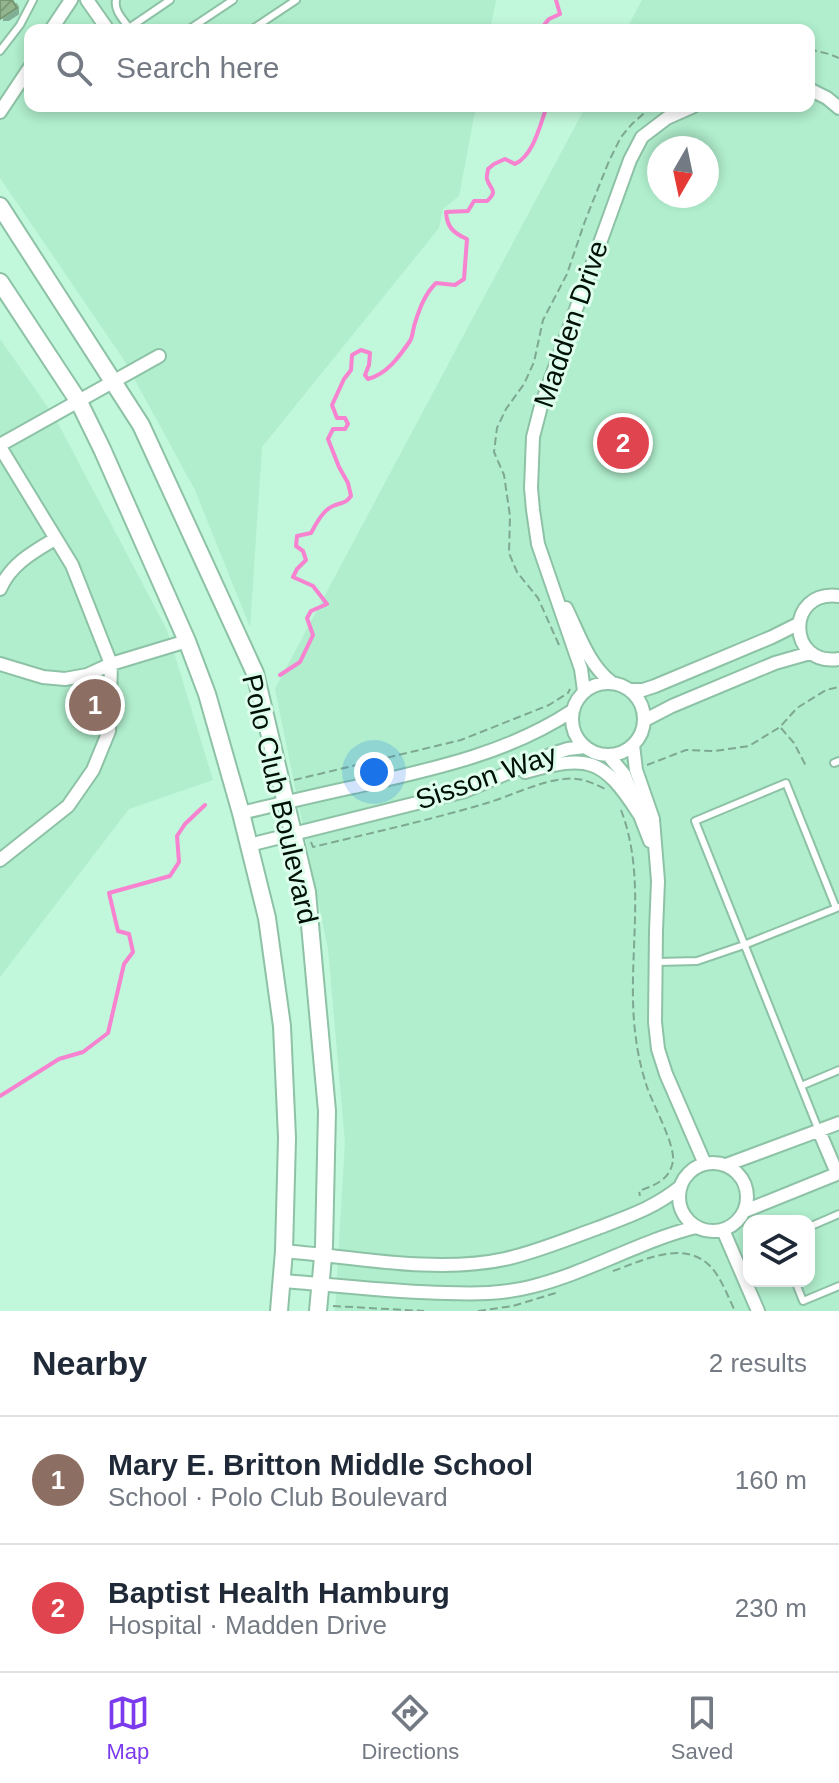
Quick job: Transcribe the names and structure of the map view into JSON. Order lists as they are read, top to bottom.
{
  "streets": {
    "street": ["Madden Drive", "Sisson Way", "Polo Club Boulevard"]
  },
  "crossings": [
    ["Madden Drive", "Sisson Way"],
    ["Sisson Way", "Polo Club Boulevard"]
  ],
  "north": "bottom",
  "page": {
    "search": "Search here",
    "pins": ["2", "1"],
    "heading": ["Nearby", "2 results"],
    "list": [
      {
        "mark": "1",
        "name": "Mary E. Britton Middle School",
        "note": "School · Polo Club Boulevard",
        "value": "160 m"
      },
      {
        "mark": "2",
        "name": "Baptist Health Hamburg",
        "note": "Hospital · Madden Drive",
        "value": "230 m"
      }
    ],
    "nav": ["Map", "Directions", "Saved"]
  }
}
